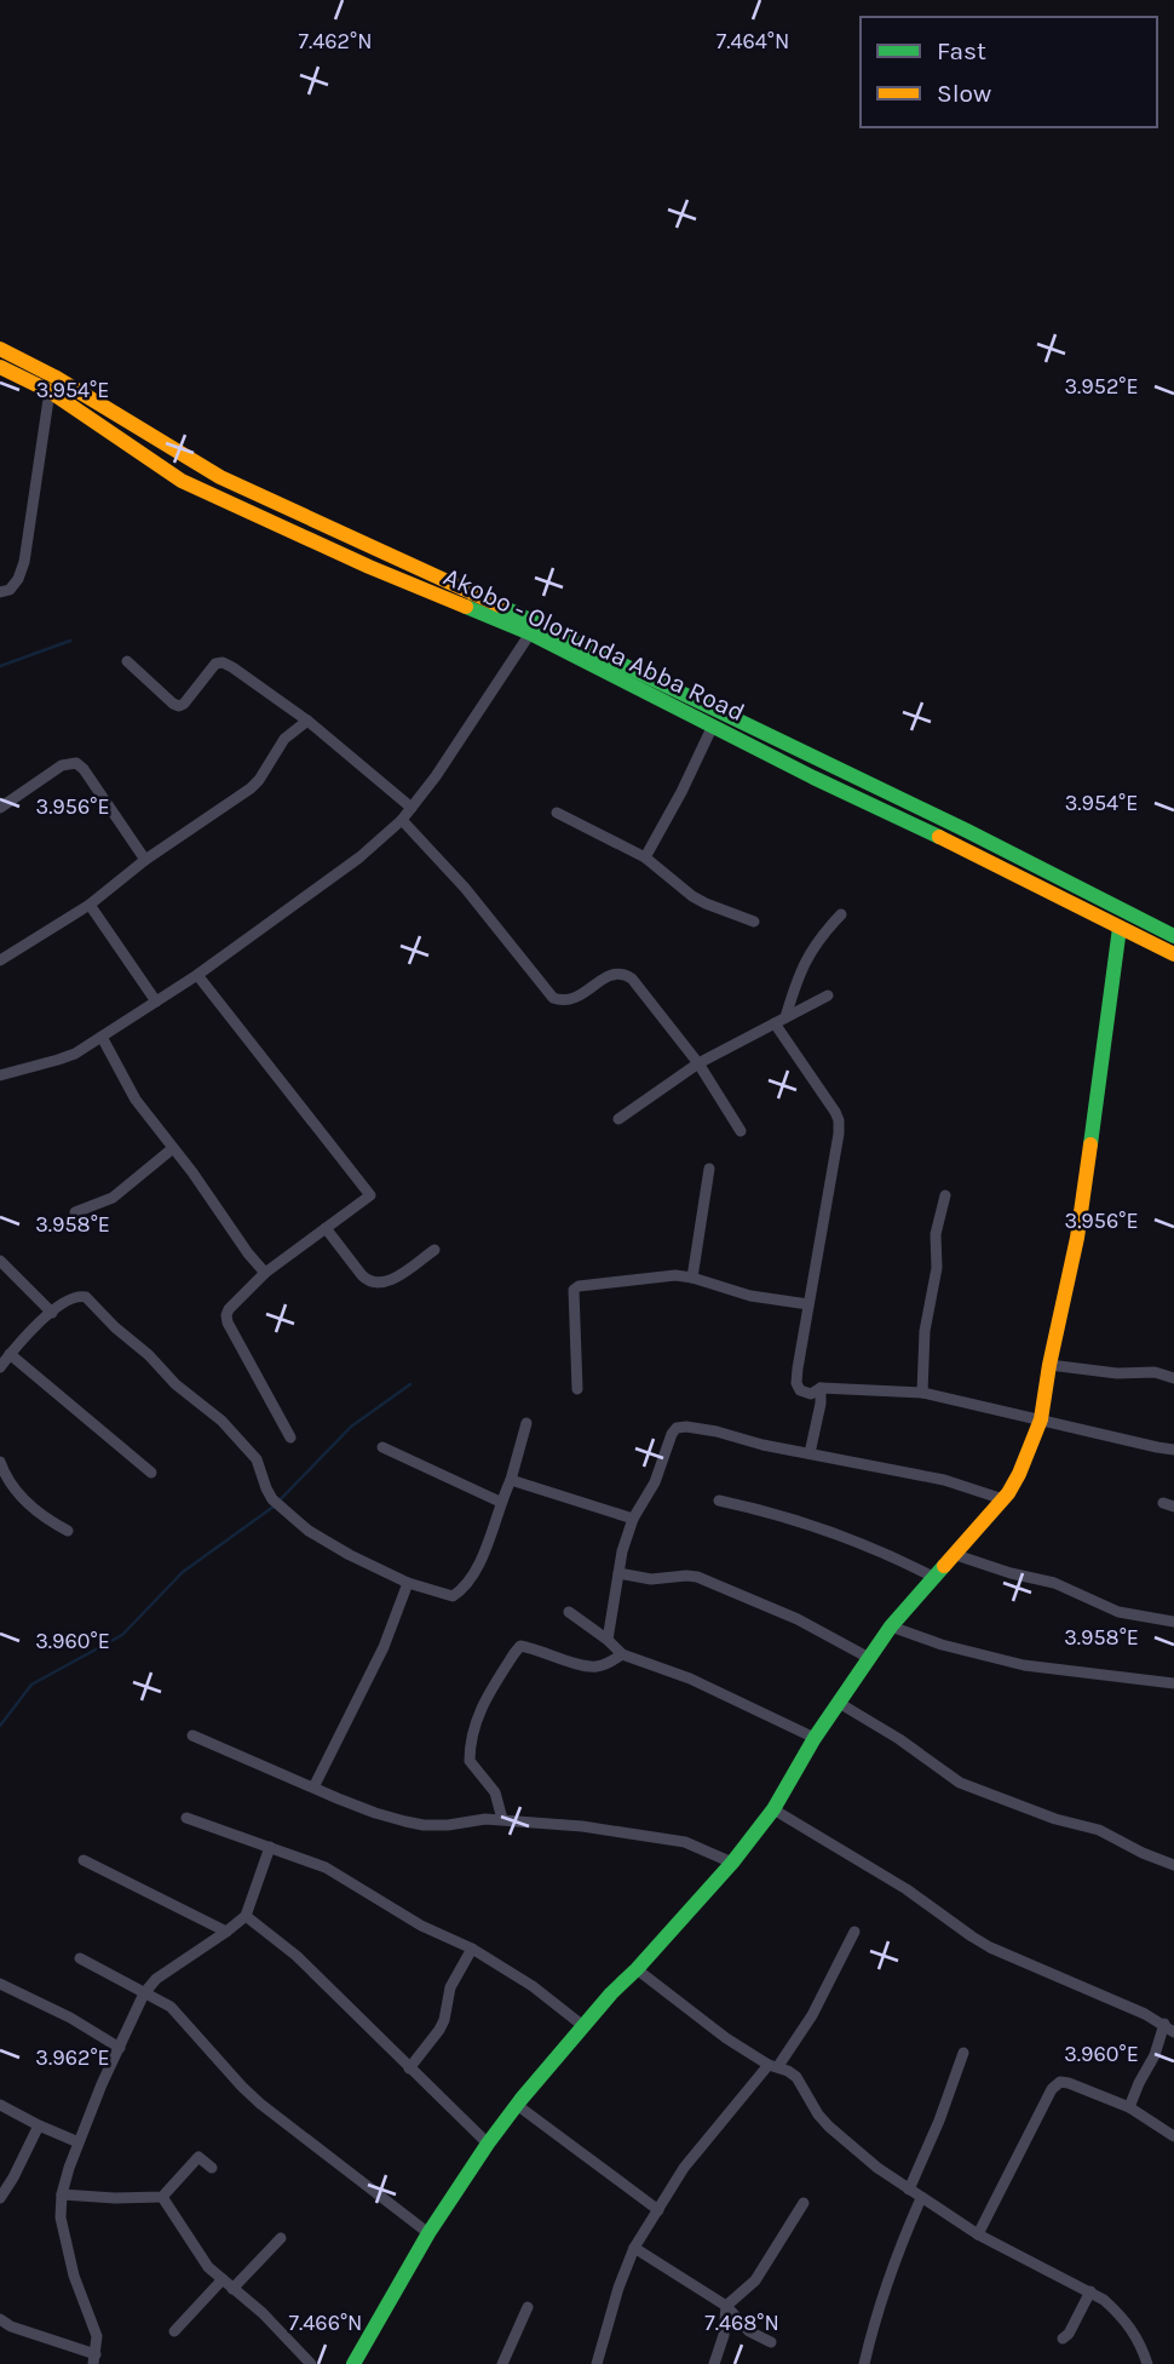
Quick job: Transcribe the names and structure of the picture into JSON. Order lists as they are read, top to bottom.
{
  "streets": {
    "main road": ["Akobo - Olorunda Abba Road"]
  },
  "legend": ["Fast", "Slow"],
  "coordinates": [
    "7.464°N",
    "7.462°N",
    "3.952°E",
    "3.954°E",
    "3.956°E",
    "3.958°E",
    "3.960°E",
    "3.962°E",
    "7.466°N",
    "7.468°N"
  ]
}
